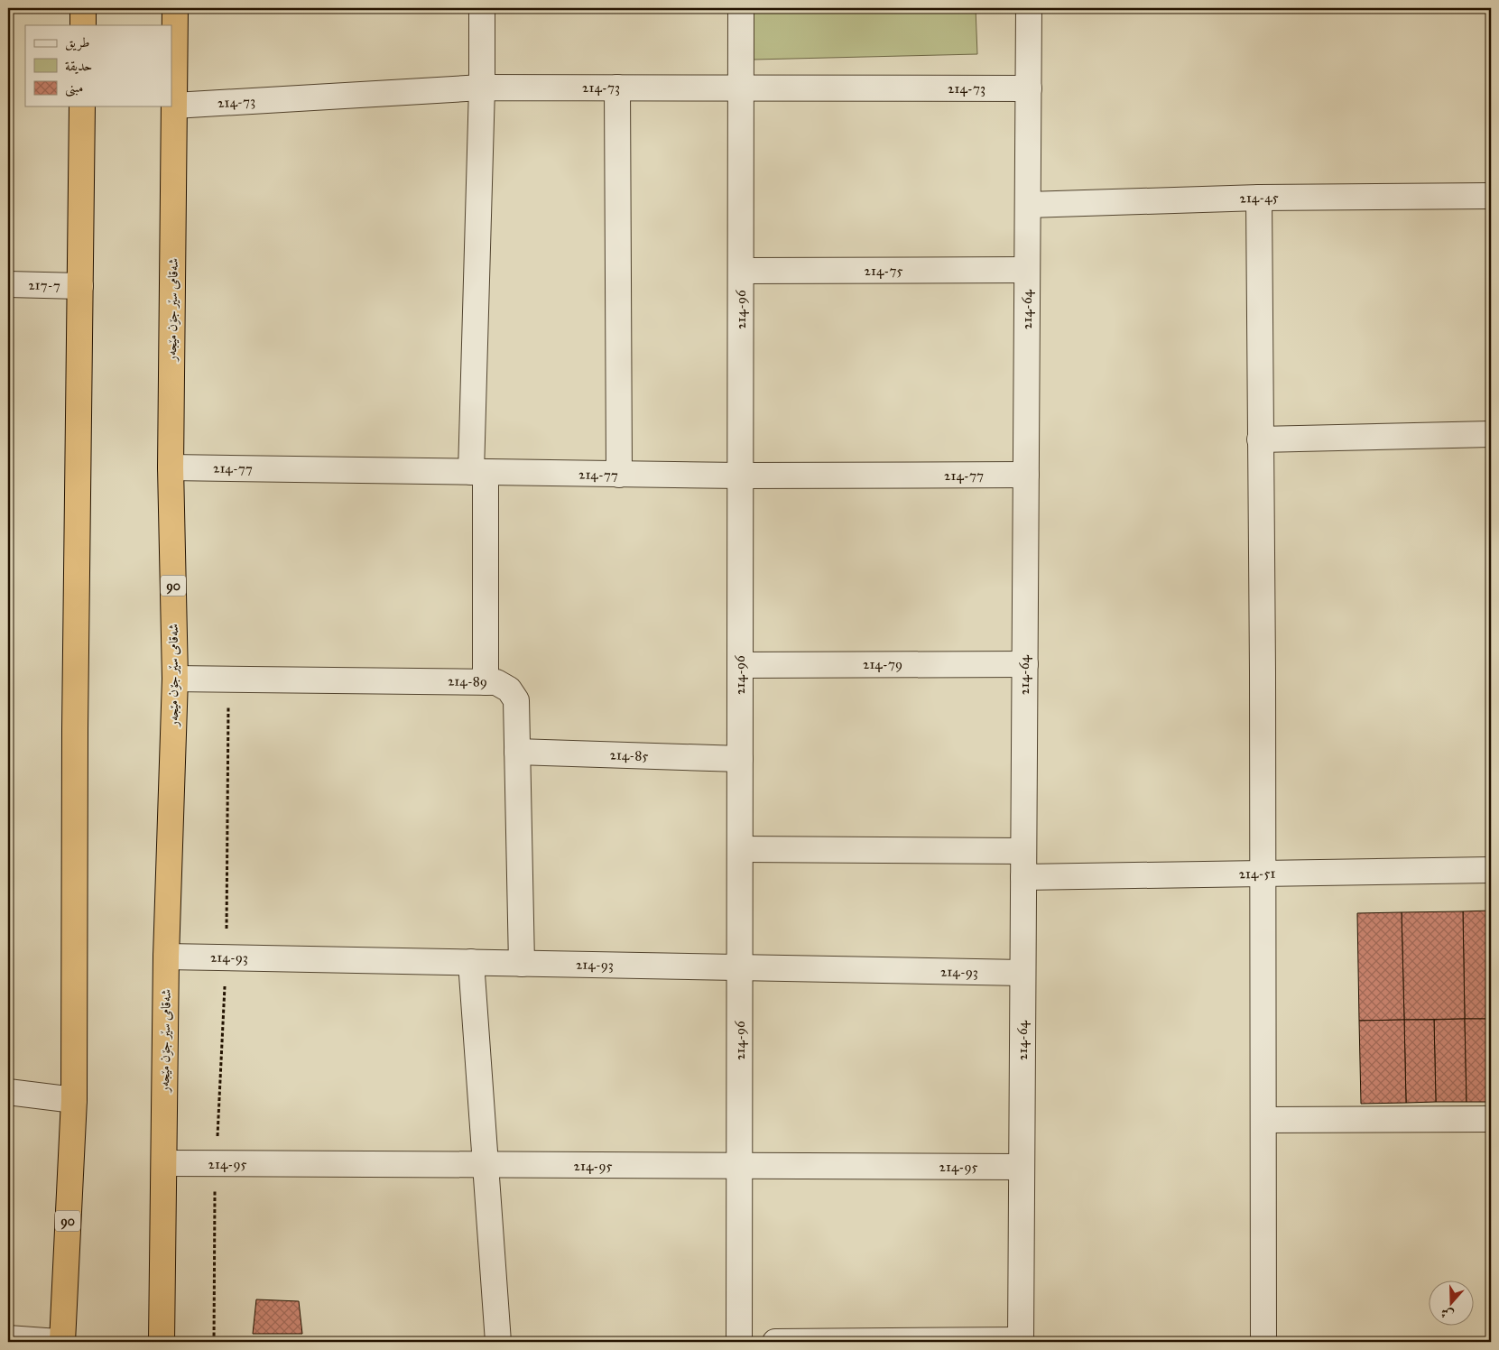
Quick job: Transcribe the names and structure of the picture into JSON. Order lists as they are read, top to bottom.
{
  "streets": {
    "highway": ["شەقامی سێر جۆن مێجەر", "90"],
    "street": [
      "214-73",
      "214-45",
      "214-75",
      "217-7",
      "214-96",
      "214-64",
      "214-77",
      "214-79",
      "214-89",
      "214-85",
      "214-51",
      "214-93",
      "214-95"
    ]
  },
  "crossings": [
    ["214-73", "شەقامی سێر جۆن مێجەر"],
    ["214-73", "214-96"],
    ["214-73", "214-64"],
    ["214-45", "214-64"],
    ["214-75", "214-96"],
    ["214-75", "214-64"],
    ["217-7", "90"],
    ["شەقامی سێر جۆن مێجەر", "214-77"],
    ["شەقامی سێر جۆن مێجەر", "214-89"],
    ["شەقامی سێر جۆن مێجەر", "214-93"],
    ["شەقامی سێر جۆن مێجەر", "214-95"],
    ["214-96", "214-77"],
    ["214-96", "214-79"],
    ["214-96", "214-85"],
    ["214-96", "214-93"],
    ["214-96", "214-95"],
    ["214-64", "214-77"],
    ["214-64", "214-79"],
    ["214-64", "214-51"],
    ["214-64", "214-93"],
    ["214-64", "214-95"],
    ["214-89", "214-85"],
    ["214-89", "214-93"]
  ],
  "legend": ["طريق", "حديقة", "مبنى"],
  "north": "bottom"
}
